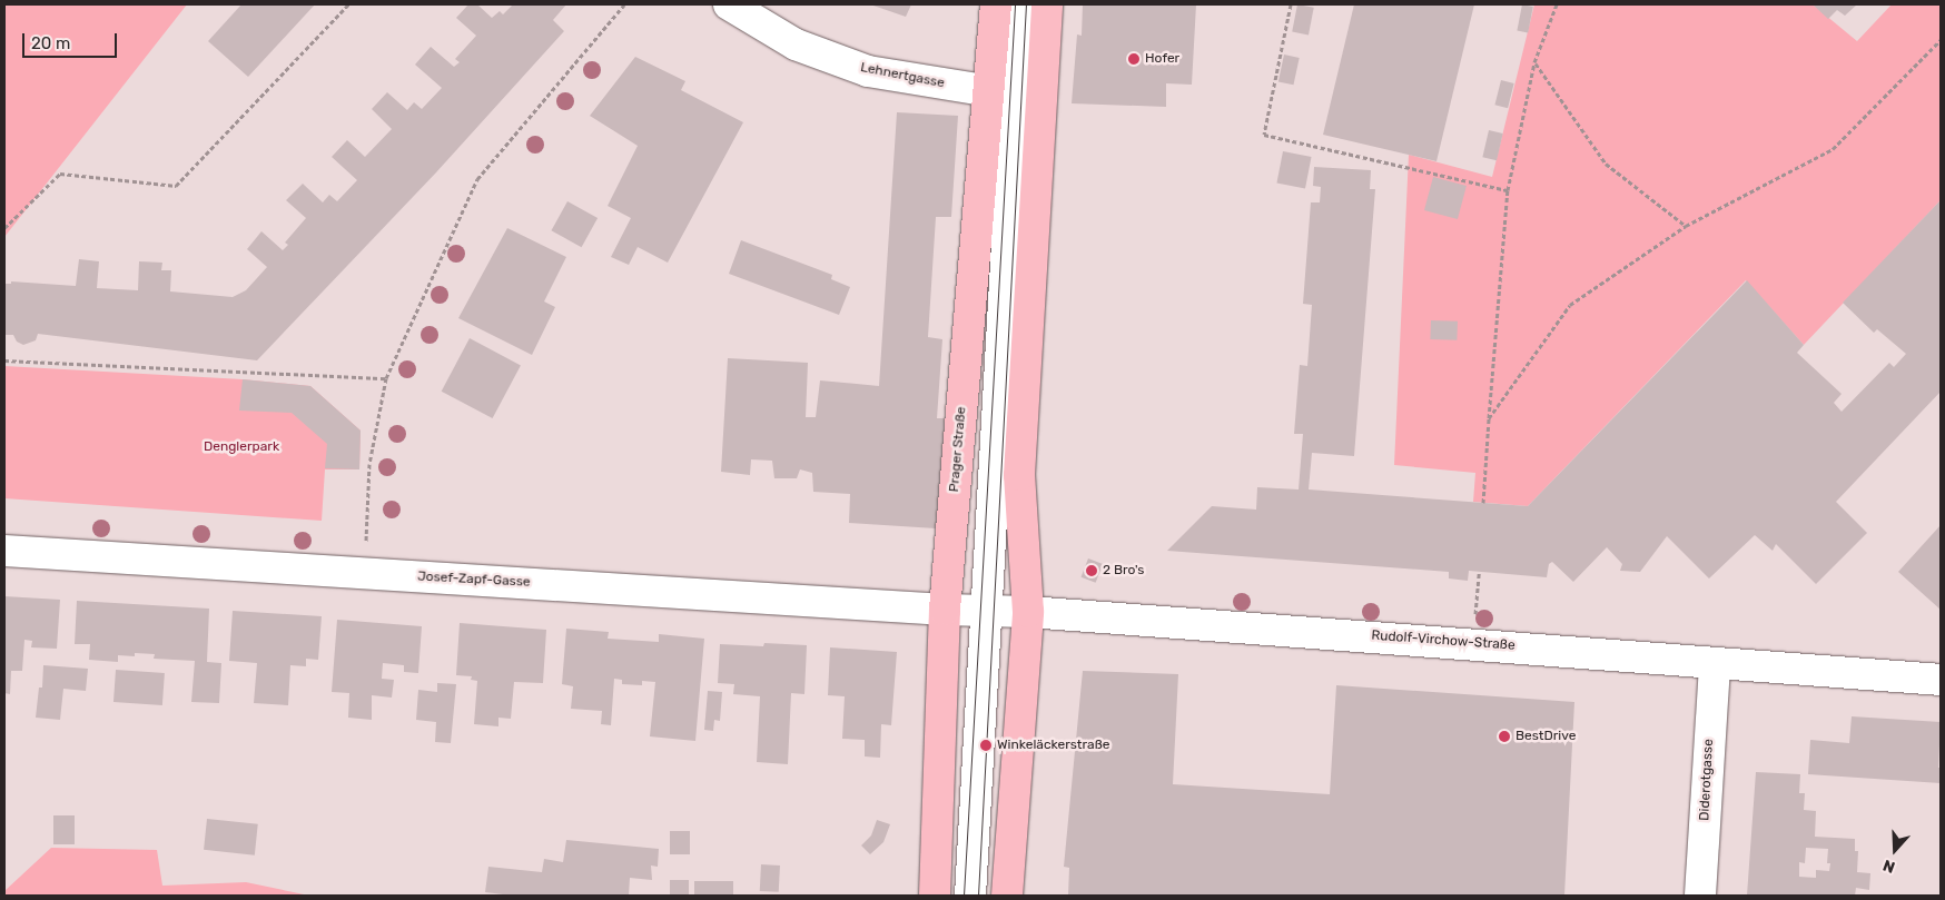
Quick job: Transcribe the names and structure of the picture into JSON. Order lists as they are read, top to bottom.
{
  "streets": {
    "main road": ["Prager Straße"],
    "street": [
      "Lehnertgasse",
      "Josef-Zapf-Gasse",
      "Rudolf-Virchow-Straße",
      "Diderotgasse"
    ]
  },
  "crossings": [
    ["Lehnertgasse", "Prager Straße"],
    ["Prager Straße", "Josef-Zapf-Gasse"],
    ["Prager Straße", "Rudolf-Virchow-Straße"],
    ["Josef-Zapf-Gasse", "Rudolf-Virchow-Straße"],
    ["Rudolf-Virchow-Straße", "Diderotgasse"]
  ],
  "parks": ["Denglerpark"],
  "places": [
    "Hofer",
    "2 Bro's",
    "BestDrive",
    "Winkeläckerstraße"
  ],
  "scale_bar": "20 m",
  "north": "bottom"
}
